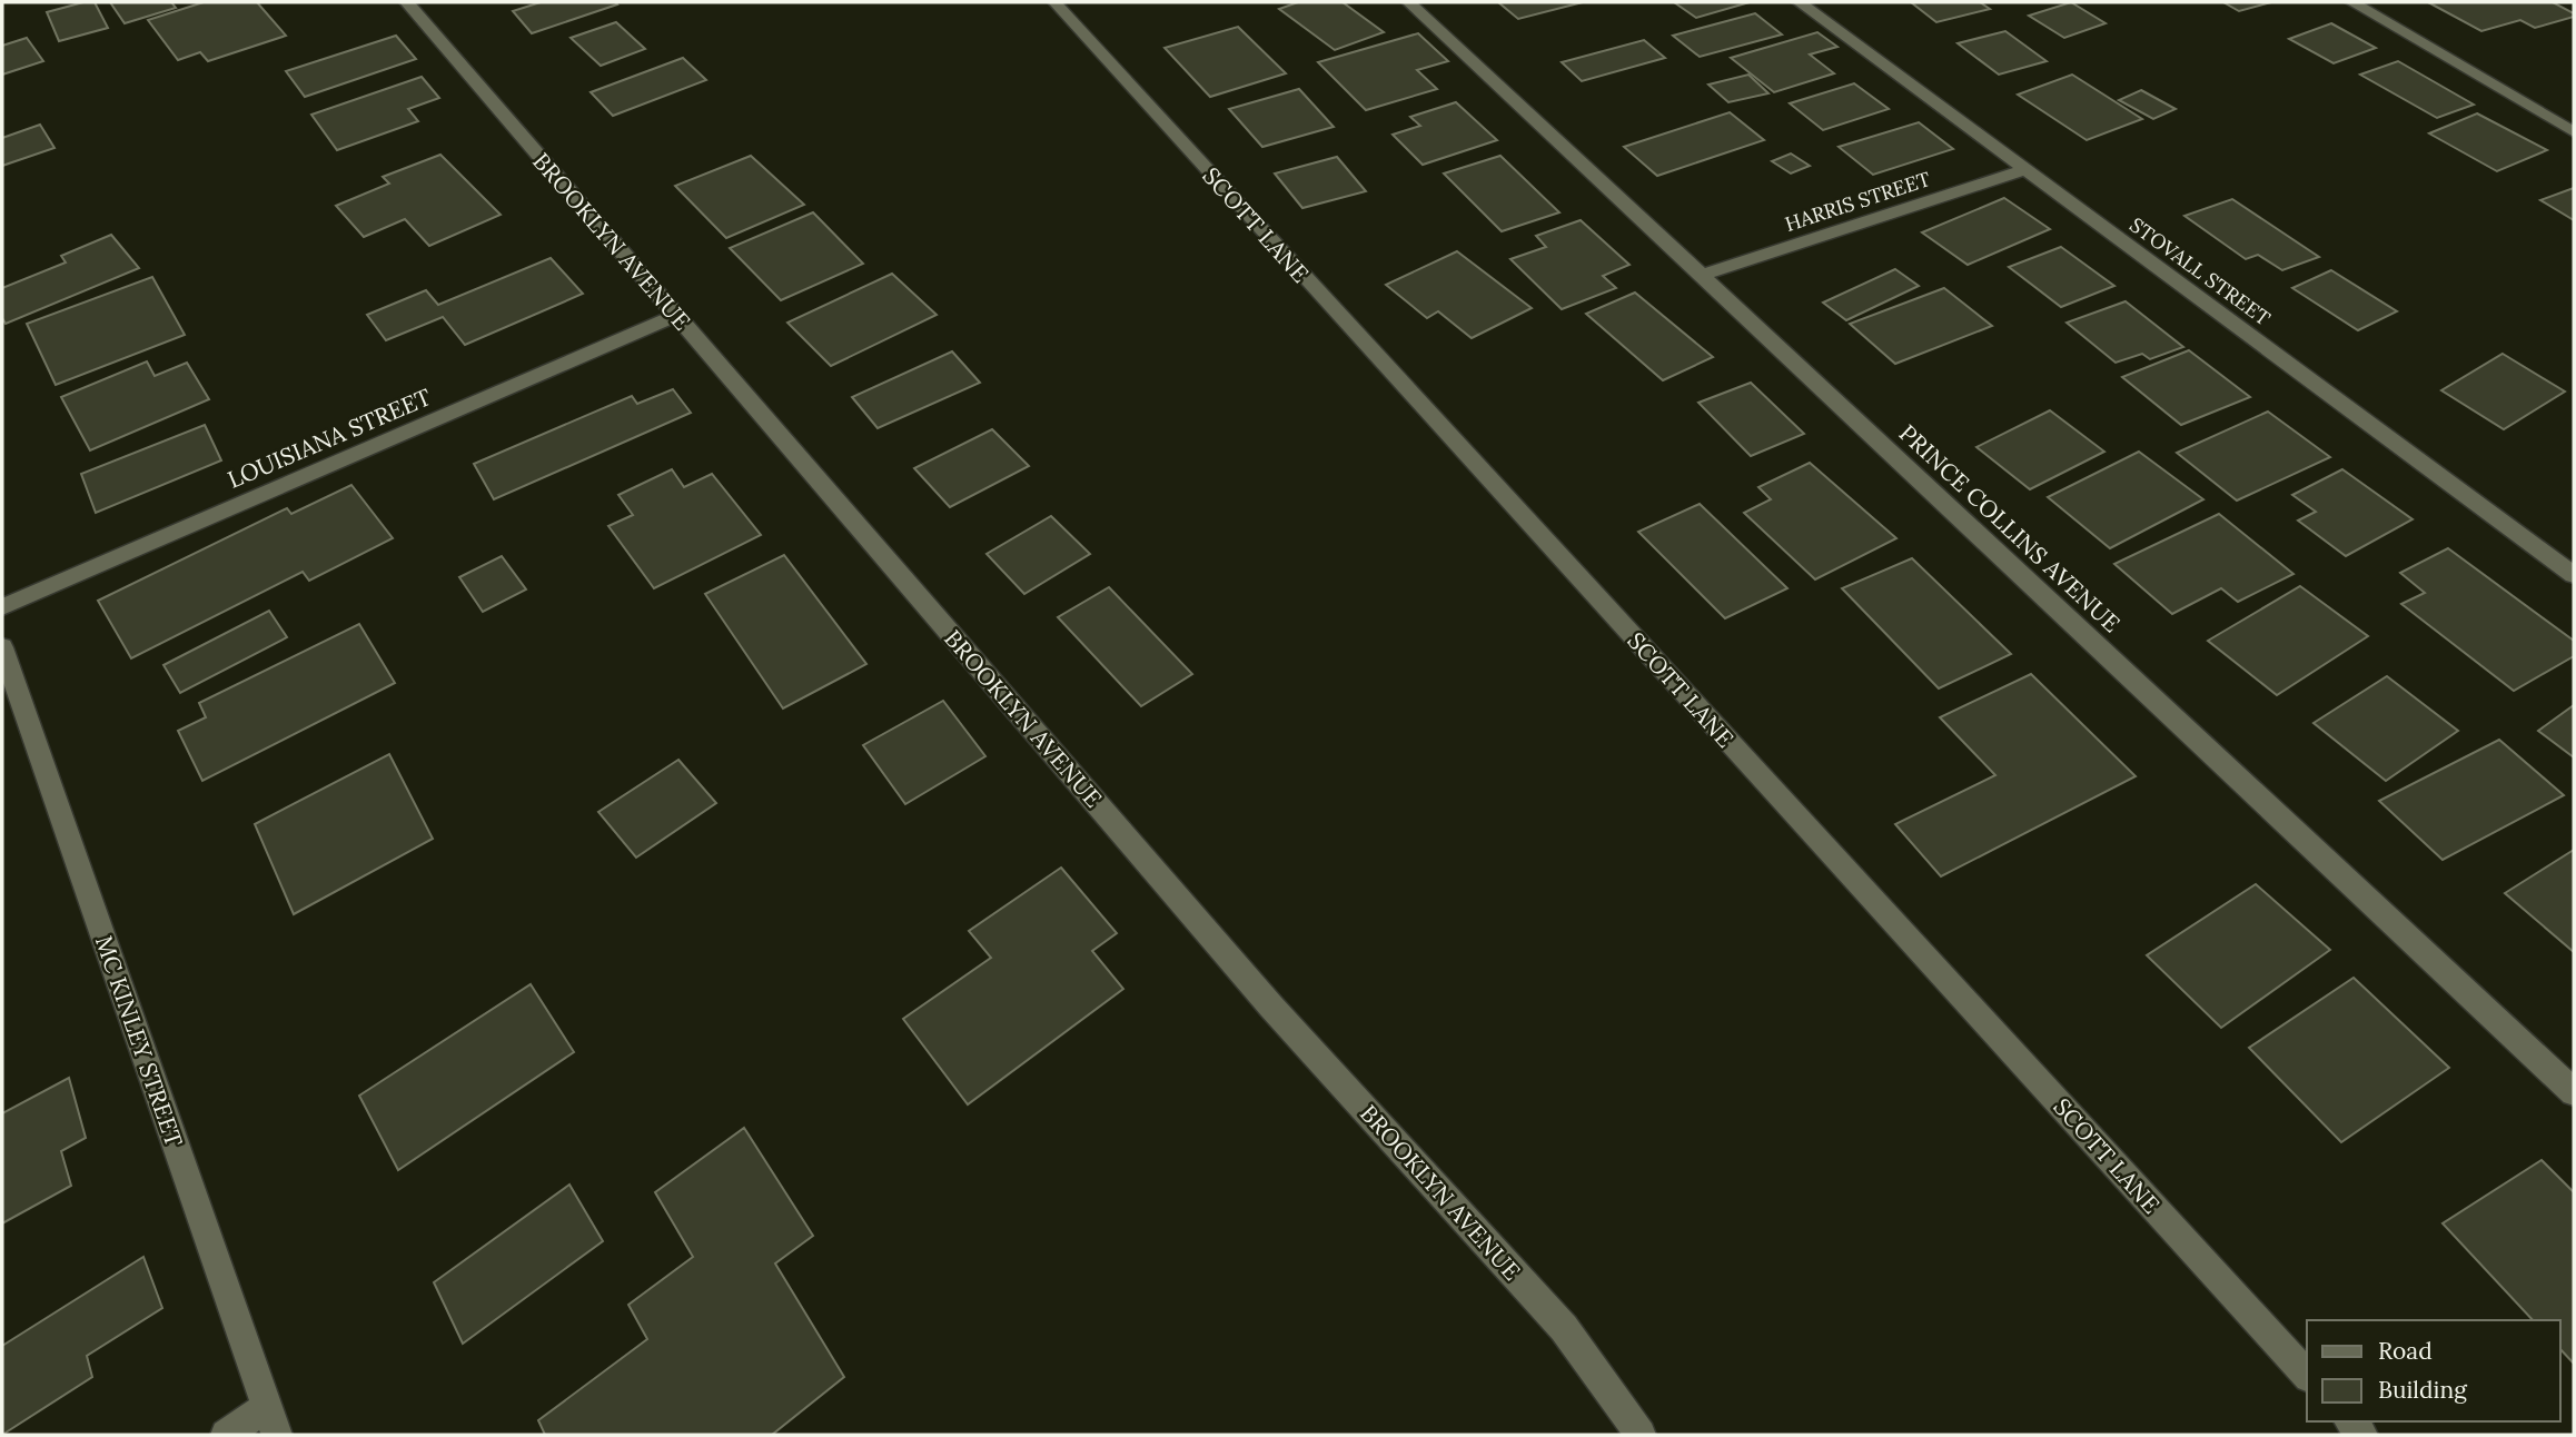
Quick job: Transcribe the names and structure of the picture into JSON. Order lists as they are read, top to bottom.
{
  "streets": {
    "street": [
      "HARRIS STREET",
      "SCOTT LANE",
      "BROOKLYN AVENUE",
      "STOVALL STREET",
      "LOUISIANA STREET",
      "PRINCE COLLINS AVENUE",
      "MC KINLEY STREET"
    ]
  },
  "crossings": [
    ["HARRIS STREET", "STOVALL STREET"],
    ["HARRIS STREET", "PRINCE COLLINS AVENUE"],
    ["BROOKLYN AVENUE", "LOUISIANA STREET"]
  ],
  "legend": ["Road", "Building"]
}
